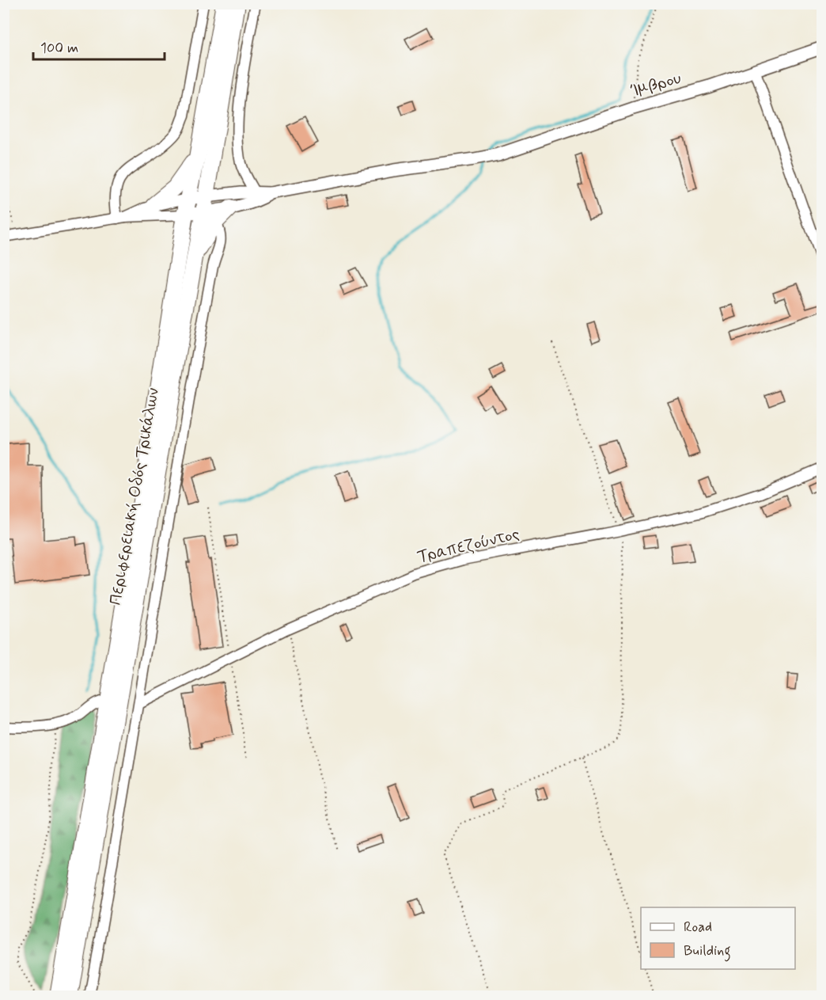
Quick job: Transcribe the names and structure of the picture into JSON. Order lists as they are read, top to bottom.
{
  "streets": {
    "main road": ["Περιφερειακή Οδός Τρικάλων"],
    "street": ["Ίμβρου", "Τραπεζούντος"]
  },
  "legend": ["Road", "Building"],
  "scale_bar": "100 m"
}
